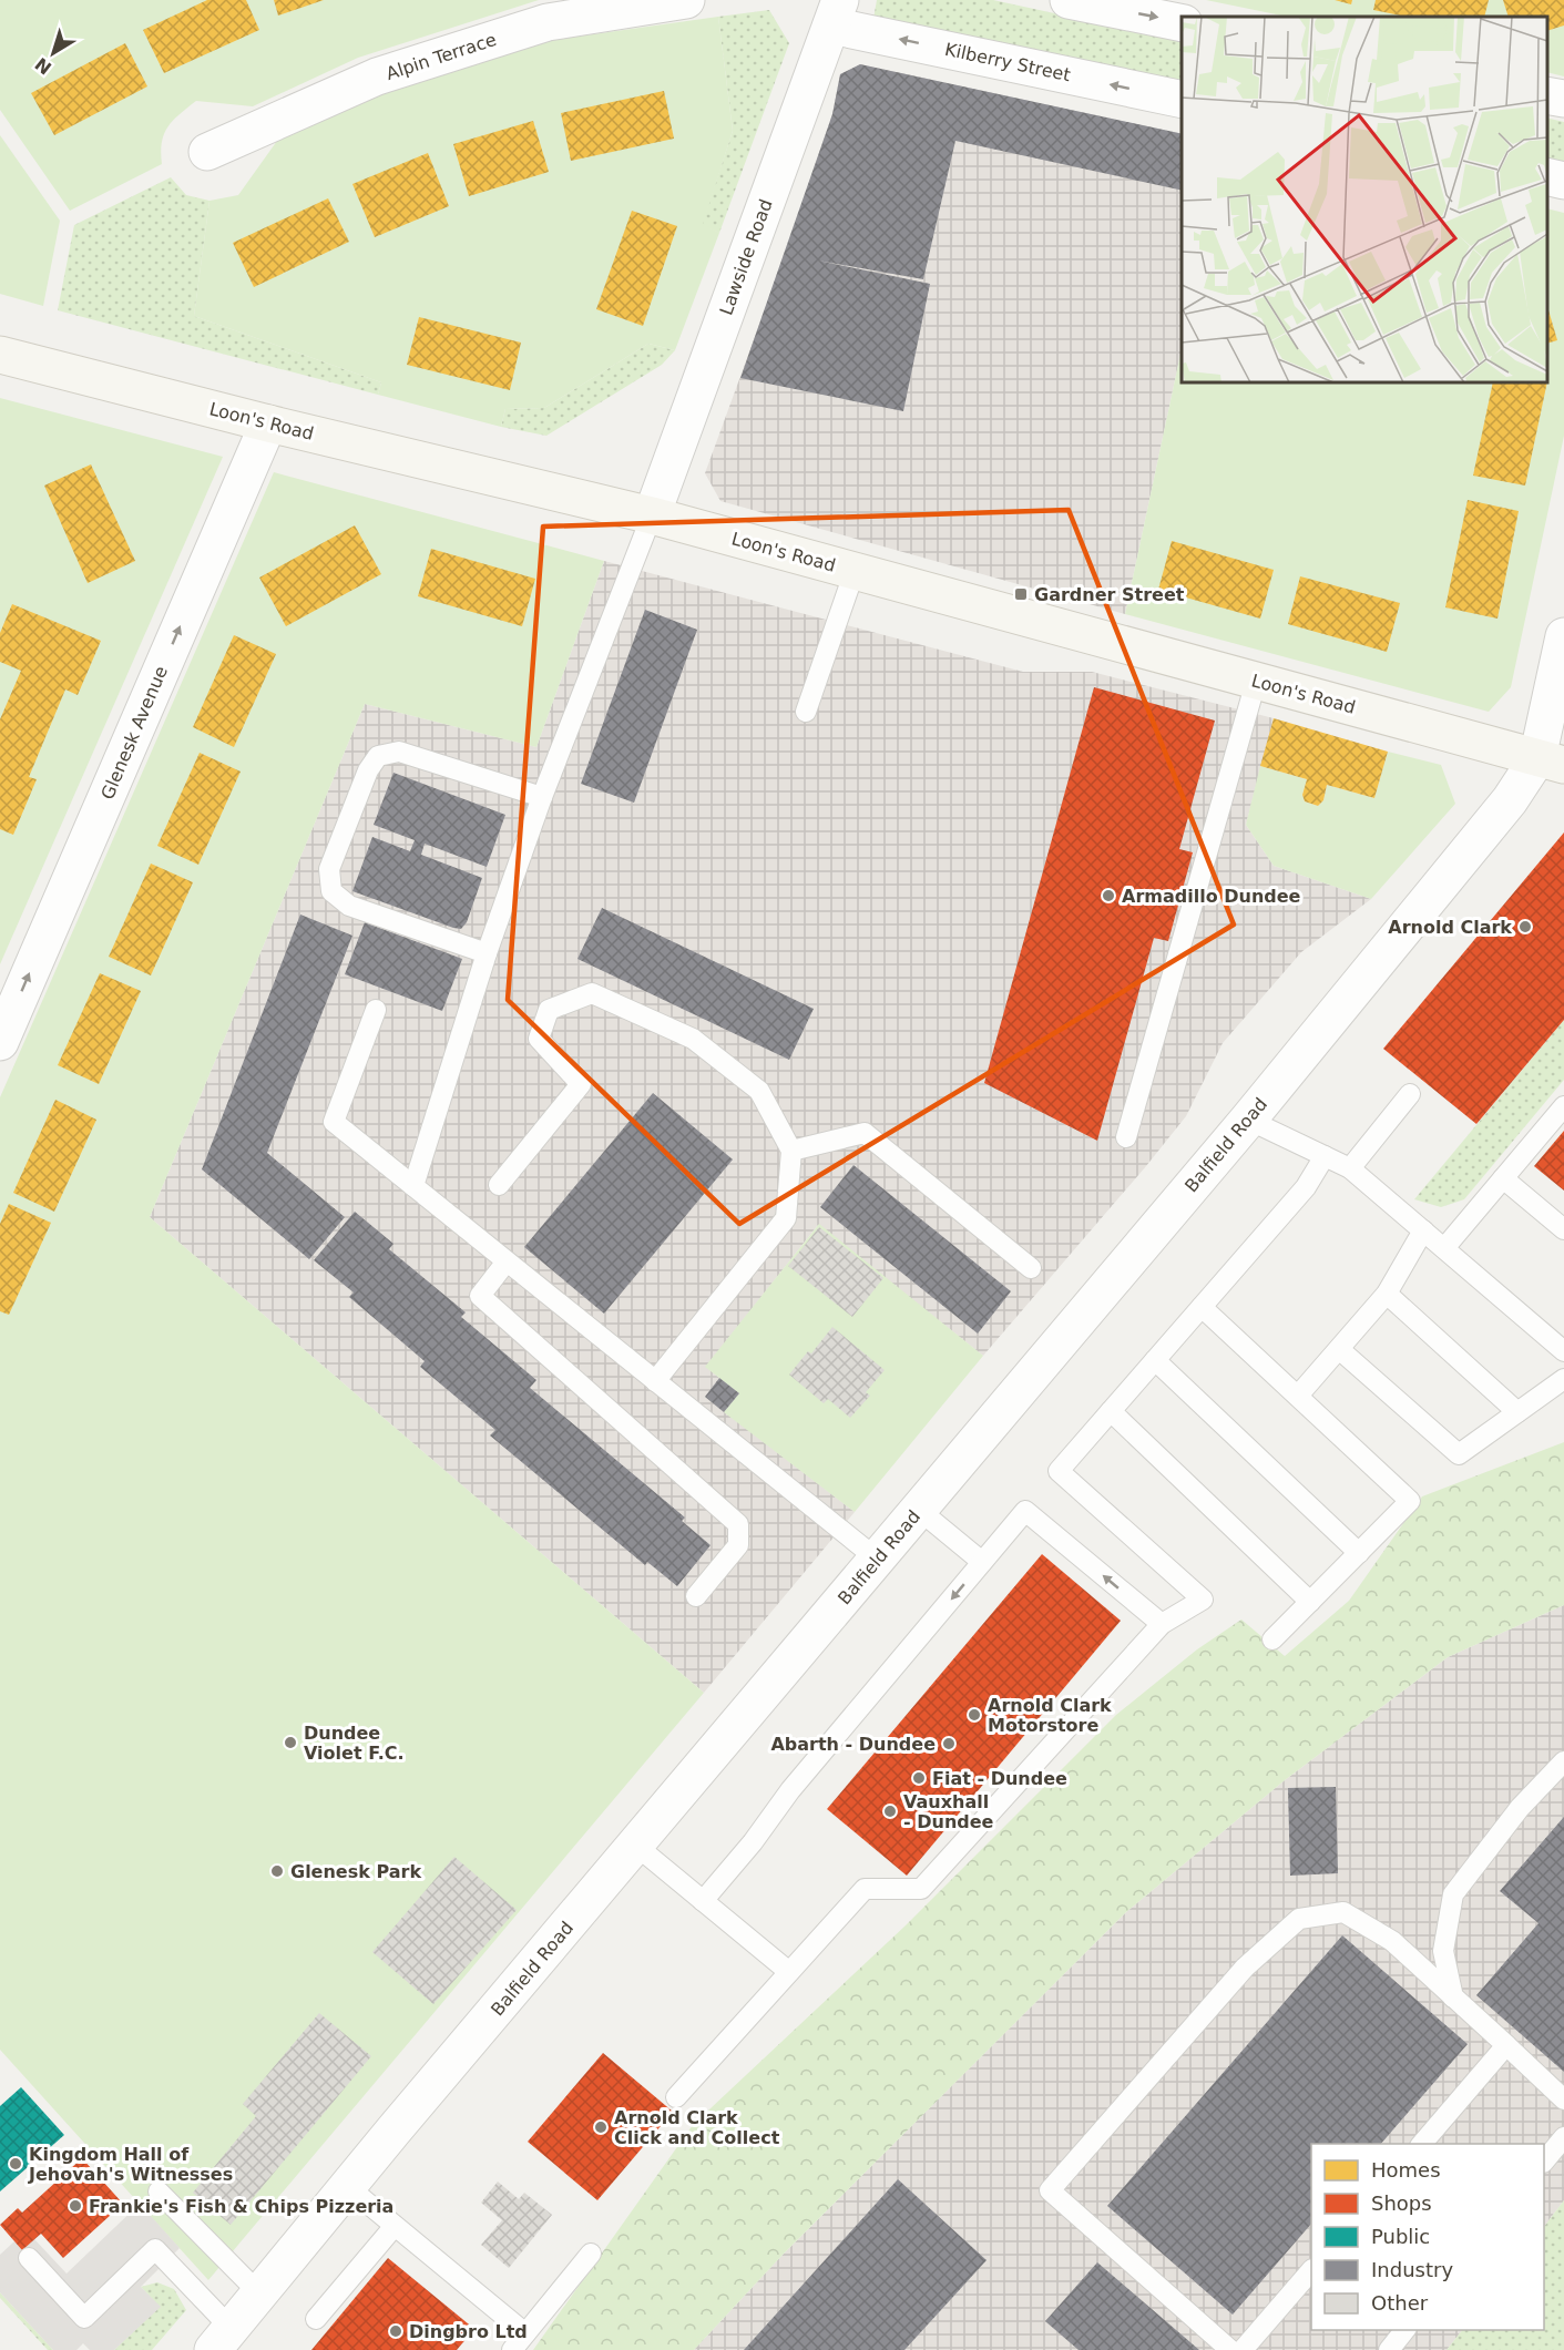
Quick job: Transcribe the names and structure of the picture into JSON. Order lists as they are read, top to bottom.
{
  "streets": {
    "street": [
      "Alpin Terrace",
      "Kilberry Street",
      "Lawside Road",
      "Loon's Road",
      "Glenesk Avenue",
      "Balfield Road"
    ]
  },
  "crossings": [
    ["Kilberry Street", "Lawside Road"],
    ["Lawside Road", "Loon's Road"],
    ["Loon's Road", "Glenesk Avenue"],
    ["Loon's Road", "Balfield Road"]
  ],
  "one_way": ["Glenesk Avenue"],
  "places": {
    "transit": ["Gardner Street"],
    "other": [
      "Armadillo Dundee",
      "Arnold Clark",
      "Arnold Clark Motorstore",
      "Dundee Violet F.C.",
      "Abarth - Dundee",
      "Fiat - Dundee",
      "Vauxhall - Dundee",
      "Glenesk Park",
      "Arnold Clark Click and Collect",
      "Kingdom Hall of Jehovah's Witnesses",
      "Frankie's Fish & Chips Pizzeria",
      "Dingbro Ltd"
    ]
  },
  "legend": [
    "Homes",
    "Shops",
    "Public",
    "Industry",
    "Other"
  ],
  "north": "bottom left"
}
